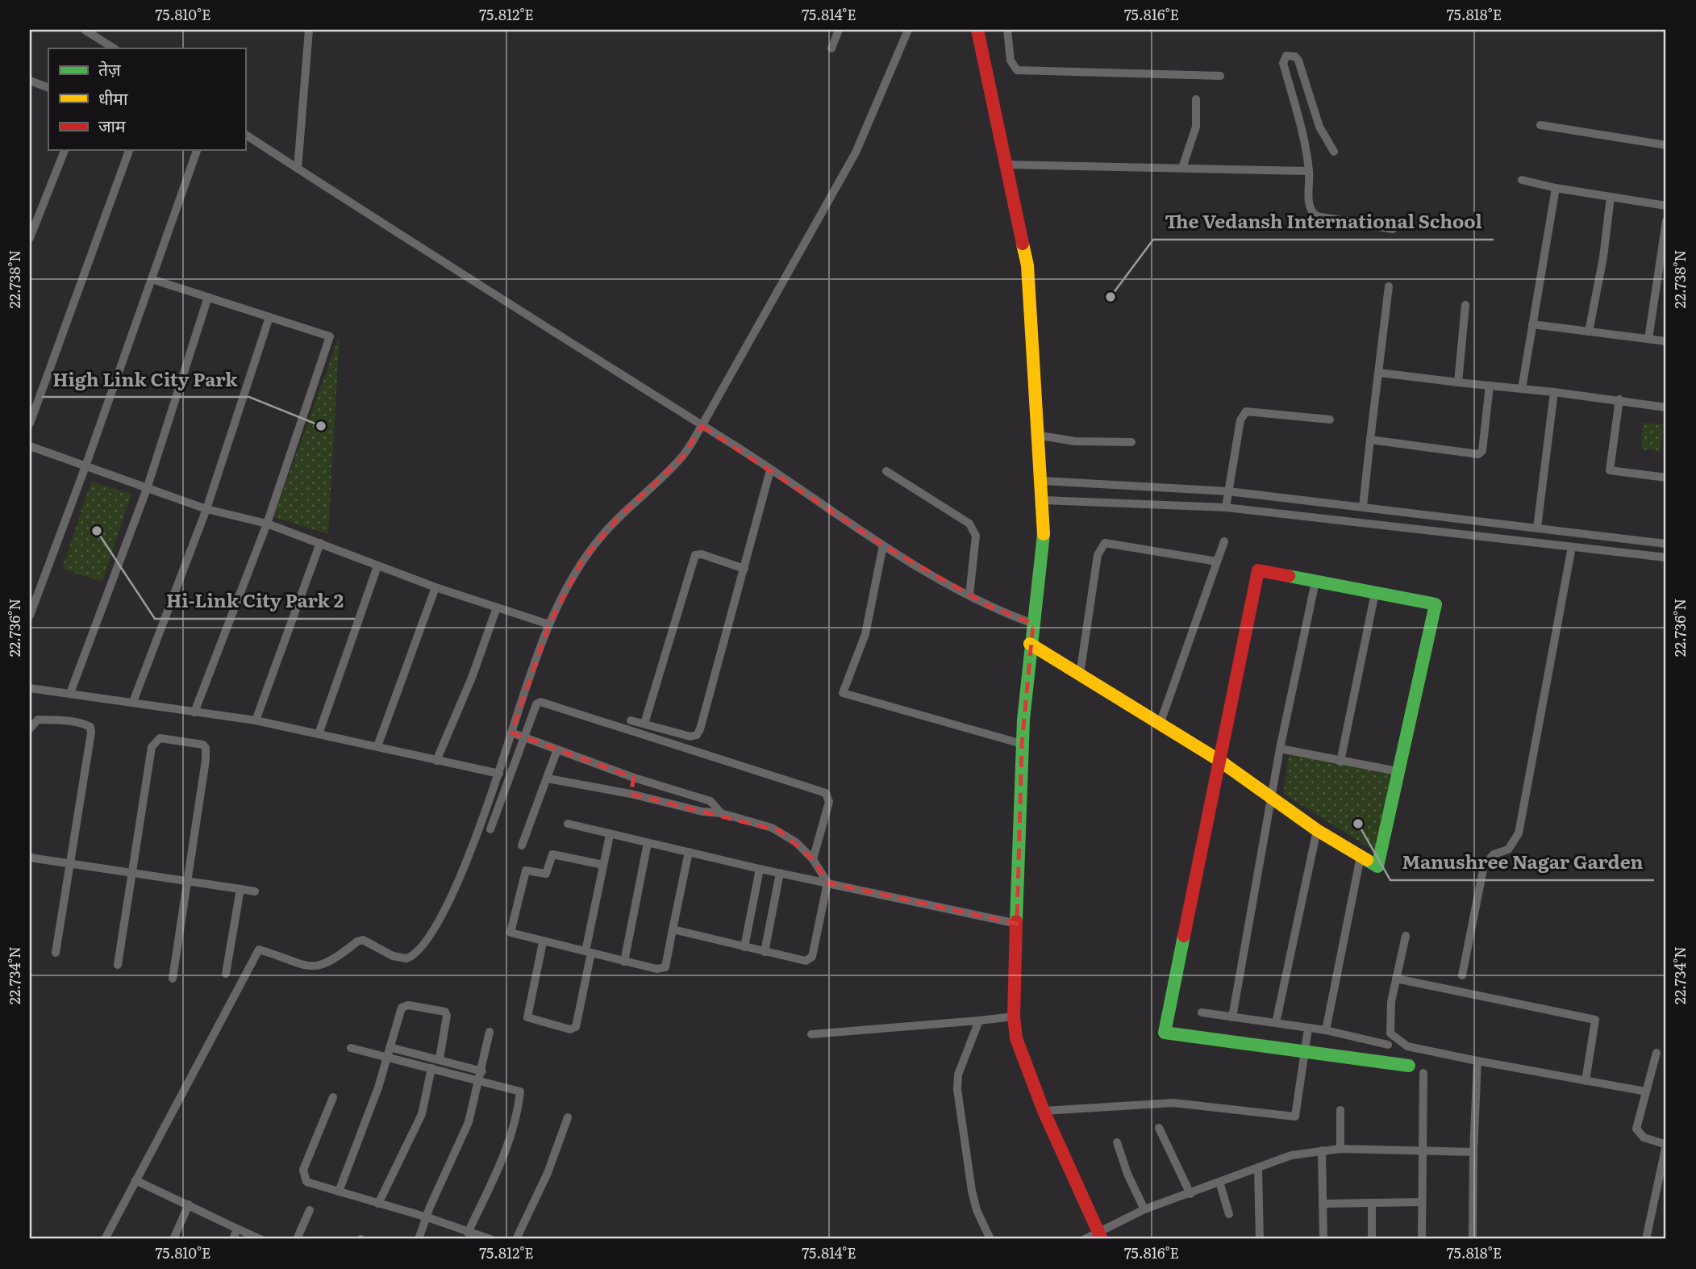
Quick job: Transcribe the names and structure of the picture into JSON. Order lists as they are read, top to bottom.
{
  "places": [
    "The Vedansh International School",
    "High Link City Park",
    "Hi-Link City Park 2",
    "Manushree Nagar Garden"
  ],
  "legend": ["तेज़", "धीमा", "जाम"],
  "coordinates": [
    "75.810°E",
    "75.812°E",
    "75.814°E",
    "75.816°E",
    "75.818°E",
    "22.738°N",
    "22.736°N",
    "22.734°N"
  ]
}
